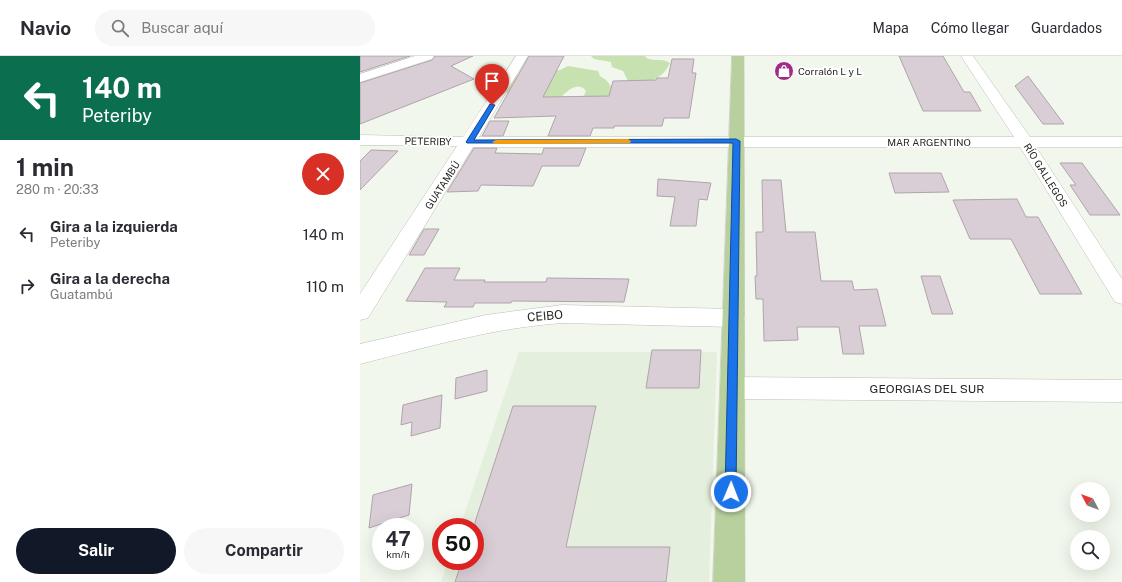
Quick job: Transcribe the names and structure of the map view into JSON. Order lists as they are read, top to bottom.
{
  "streets": {
    "street": [
      "PETERIBY",
      "MAR ARGENTINO",
      "RÍO GALLEGOS",
      "GUATAMBÚ",
      "CEIBO",
      "GEORGIAS DEL SUR"
    ]
  },
  "crossings": [
    ["PETERIBY", "MAR ARGENTINO"],
    ["PETERIBY", "GUATAMBÚ"],
    ["MAR ARGENTINO", "RÍO GALLEGOS"]
  ],
  "places": {
    "shop": ["Corralón L y L"]
  },
  "north": "top left",
  "page": {
    "header": "Navio",
    "search": "Buscar aquí",
    "nav": ["Mapa", "Cómo llegar", "Guardados"],
    "turn": ["140 m", "Peteriby"],
    "heading": ["1 min", "280 m · 20:33"],
    "list": [
      {
        "name": "Gira a la izquierda",
        "note": "Peteriby",
        "value": "140 m"
      },
      {
        "name": "Gira a la derecha",
        "note": "Guatambú",
        "value": "110 m"
      }
    ],
    "speed": "47 km/h",
    "limit": "50",
    "buttons": ["Salir", "Compartir"]
  }
}
